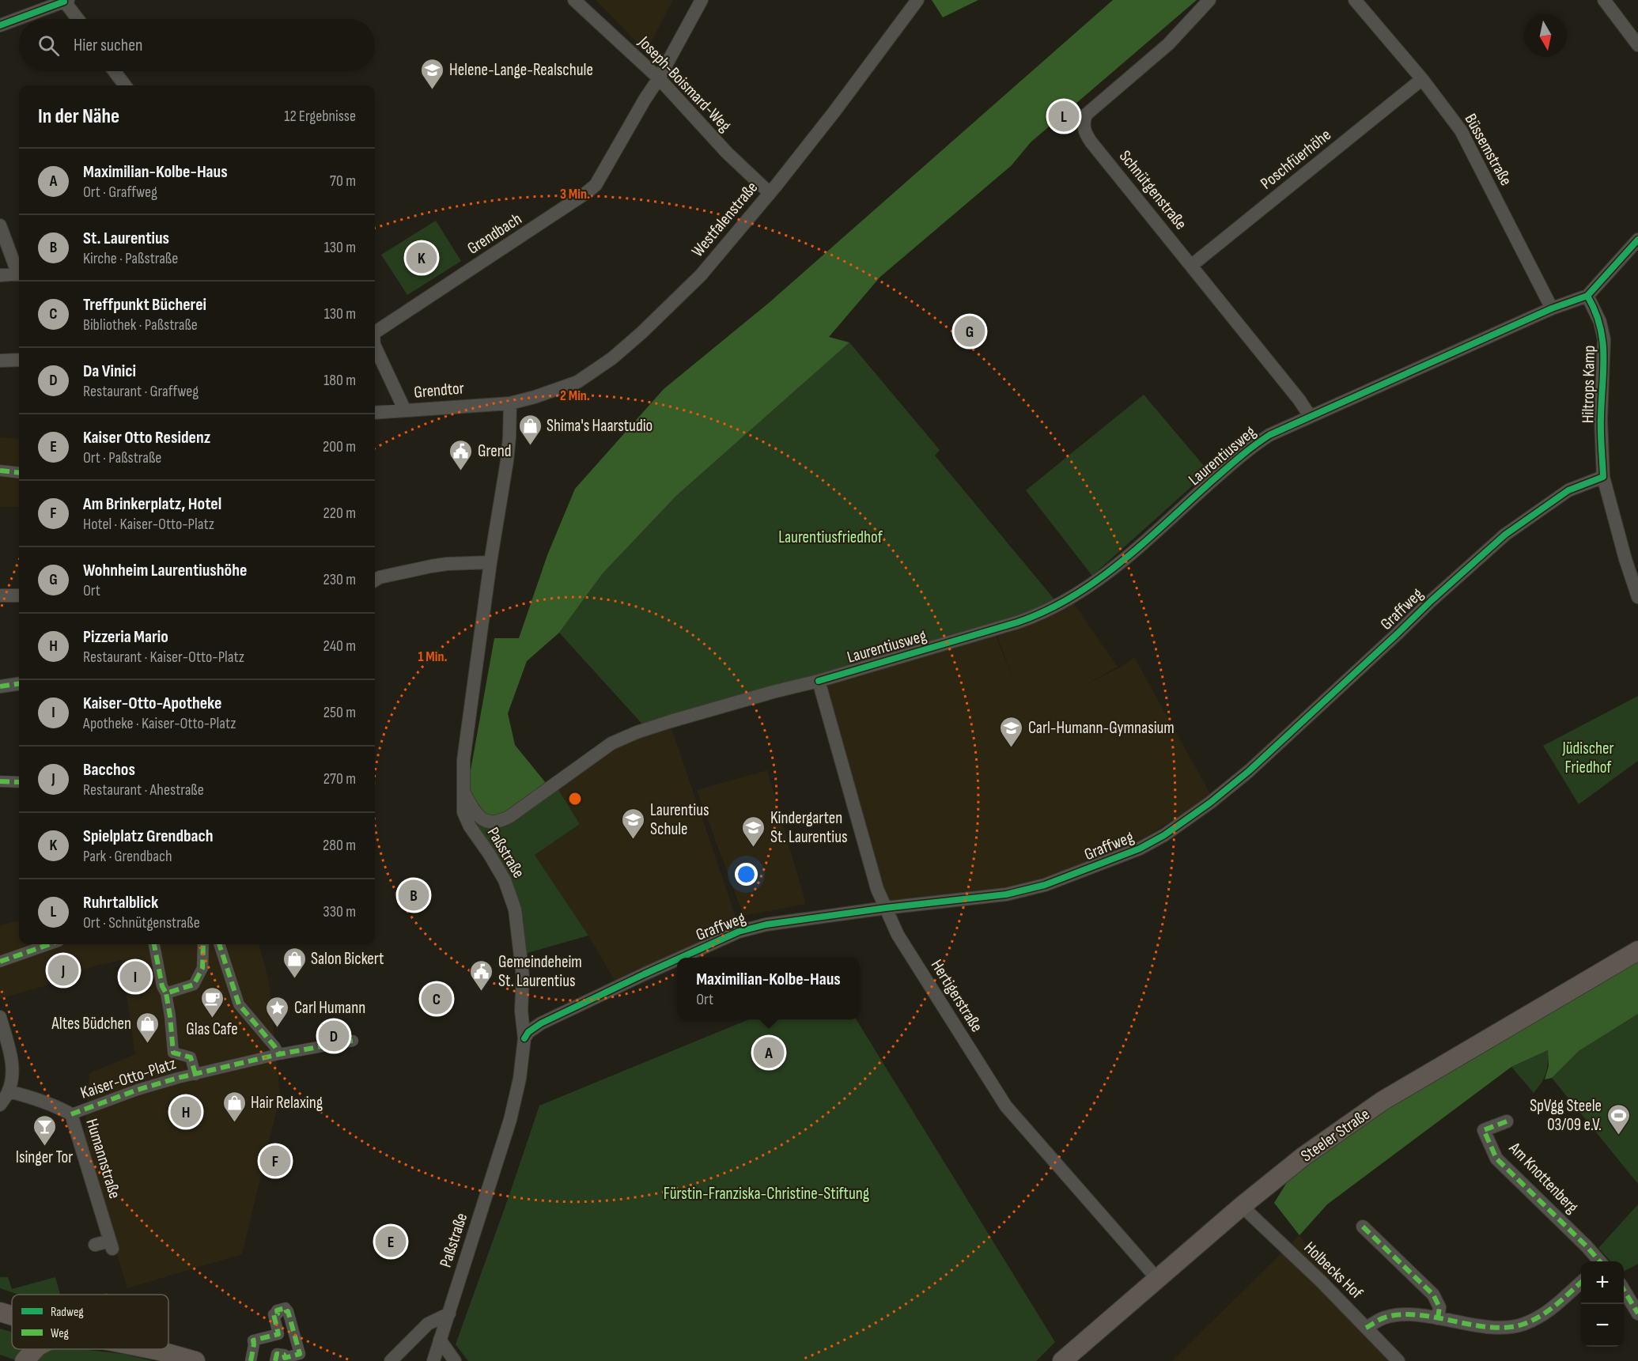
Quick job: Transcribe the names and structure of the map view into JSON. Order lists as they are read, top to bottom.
{
  "streets": {
    "main road": ["Steeler Straße"],
    "street": [
      "Joseph-Boismard-Weg",
      "Büssemstraße",
      "Poschfüerhöhe",
      "Schnütgenstraße",
      "Westfalenstraße",
      "Grendbach",
      "Hiltrops Kamp",
      "Grendtor",
      "Laurentiusweg",
      "Graffweg",
      "Paßstraße",
      "Hertigerstraße",
      "Kaiser-Otto-Platz",
      "Humannstraße",
      "Am Knottenberg",
      "Holbecks Hof"
    ]
  },
  "crossings": [
    ["Joseph-Boismard-Weg", "Westfalenstraße"],
    ["Joseph-Boismard-Weg", "Grendbach"],
    ["Büssemstraße", "Poschfüerhöhe"],
    ["Büssemstraße", "Laurentiusweg"],
    ["Poschfüerhöhe", "Schnütgenstraße"],
    ["Schnütgenstraße", "Laurentiusweg"],
    ["Westfalenstraße", "Grendtor"],
    ["Westfalenstraße", "Paßstraße"],
    ["Grendbach", "Grendtor"],
    ["Hiltrops Kamp", "Laurentiusweg"],
    ["Hiltrops Kamp", "Graffweg"],
    ["Grendtor", "Paßstraße"],
    ["Laurentiusweg", "Paßstraße"],
    ["Laurentiusweg", "Hertigerstraße"],
    ["Graffweg", "Paßstraße"],
    ["Graffweg", "Hertigerstraße"],
    ["Hertigerstraße", "Steeler Straße"],
    ["Kaiser-Otto-Platz", "Humannstraße"],
    ["Steeler Straße", "Holbecks Hof"]
  ],
  "parks": ["Laurentiusfriedhof", "Jüdischer Friedhof", "Fürstin-Franziska-Christine-Stiftung"],
  "places": {
    "school or university": [
      "Helene-Lange-Realschule",
      "Carl-Humann-Gymnasium",
      "Laurentius Schule",
      "Kindergarten St. Laurentius"
    ],
    "shop": [
      "Shima's Haarstudio",
      "Salon Bickert",
      "Altes Büdchen",
      "Hair Relaxing"
    ],
    "public building": ["Grend", "Gemeindeheim St. Laurentius"],
    "cafe": ["Glas Cafe"],
    "place": ["Carl Humann"],
    "sports": ["SpVgg Steele 03/09 e.V."],
    "bar": ["Isinger Tor"]
  },
  "legend": ["Radweg", "Weg"],
  "north": "bottom",
  "page": {
    "search": "Hier suchen",
    "heading": ["In der Nähe", "12 Ergebnisse"],
    "pins": [
      "L",
      "K",
      "G",
      "B",
      "J",
      "I",
      "C",
      "D",
      "A",
      "H",
      "F",
      "E"
    ],
    "list": [
      {
        "mark": "A",
        "name": "Maximilian-Kolbe-Haus",
        "note": "Ort · Graffweg",
        "value": "70 m"
      },
      {
        "mark": "B",
        "name": "St. Laurentius",
        "note": "Kirche · Paßstraße",
        "value": "130 m"
      },
      {
        "mark": "C",
        "name": "Treffpunkt Bücherei",
        "note": "Bibliothek · Paßstraße",
        "value": "130 m"
      },
      {
        "mark": "D",
        "name": "Da Vinici",
        "note": "Restaurant · Graffweg",
        "value": "180 m"
      },
      {
        "mark": "E",
        "name": "Kaiser Otto Residenz",
        "note": "Ort · Paßstraße",
        "value": "200 m"
      },
      {
        "mark": "F",
        "name": "Am Brinkerplatz, Hotel",
        "note": "Hotel · Kaiser-Otto-Platz",
        "value": "220 m"
      },
      {
        "mark": "G",
        "name": "Wohnheim Laurentiushöhe",
        "note": "Ort",
        "value": "230 m"
      },
      {
        "mark": "H",
        "name": "Pizzeria Mario",
        "note": "Restaurant · Kaiser-Otto-Platz",
        "value": "240 m"
      },
      {
        "mark": "I",
        "name": "Kaiser-Otto-Apotheke",
        "note": "Apotheke · Kaiser-Otto-Platz",
        "value": "250 m"
      },
      {
        "mark": "J",
        "name": "Bacchos",
        "note": "Restaurant · Ahestraße",
        "value": "270 m"
      },
      {
        "mark": "K",
        "name": "Spielplatz Grendbach",
        "note": "Park · Grendbach",
        "value": "280 m"
      },
      {
        "mark": "L",
        "name": "Ruhrtalblick",
        "note": "Ort · Schnütgenstraße",
        "value": "330 m"
      }
    ],
    "popup": ["Maximilian-Kolbe-Haus", "Ort"],
    "map_buttons": ["+", "−"]
  },
  "rings": ["3 Min.", "2 Min.", "1 Min."]
}
